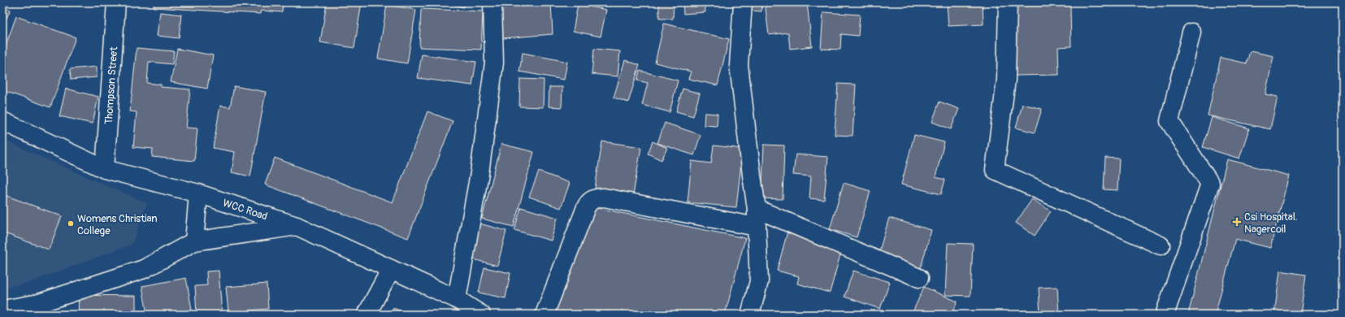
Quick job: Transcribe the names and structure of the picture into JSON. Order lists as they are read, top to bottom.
{
  "streets": {
    "street": ["Thompson Street", "WCC Road"]
  },
  "crossings": [
    ["Thompson Street", "WCC Road"]
  ],
  "places": {
    "health": ["Csi Hospital. Nagercoil"],
    "other": ["Womens Christian College"]
  }
}
